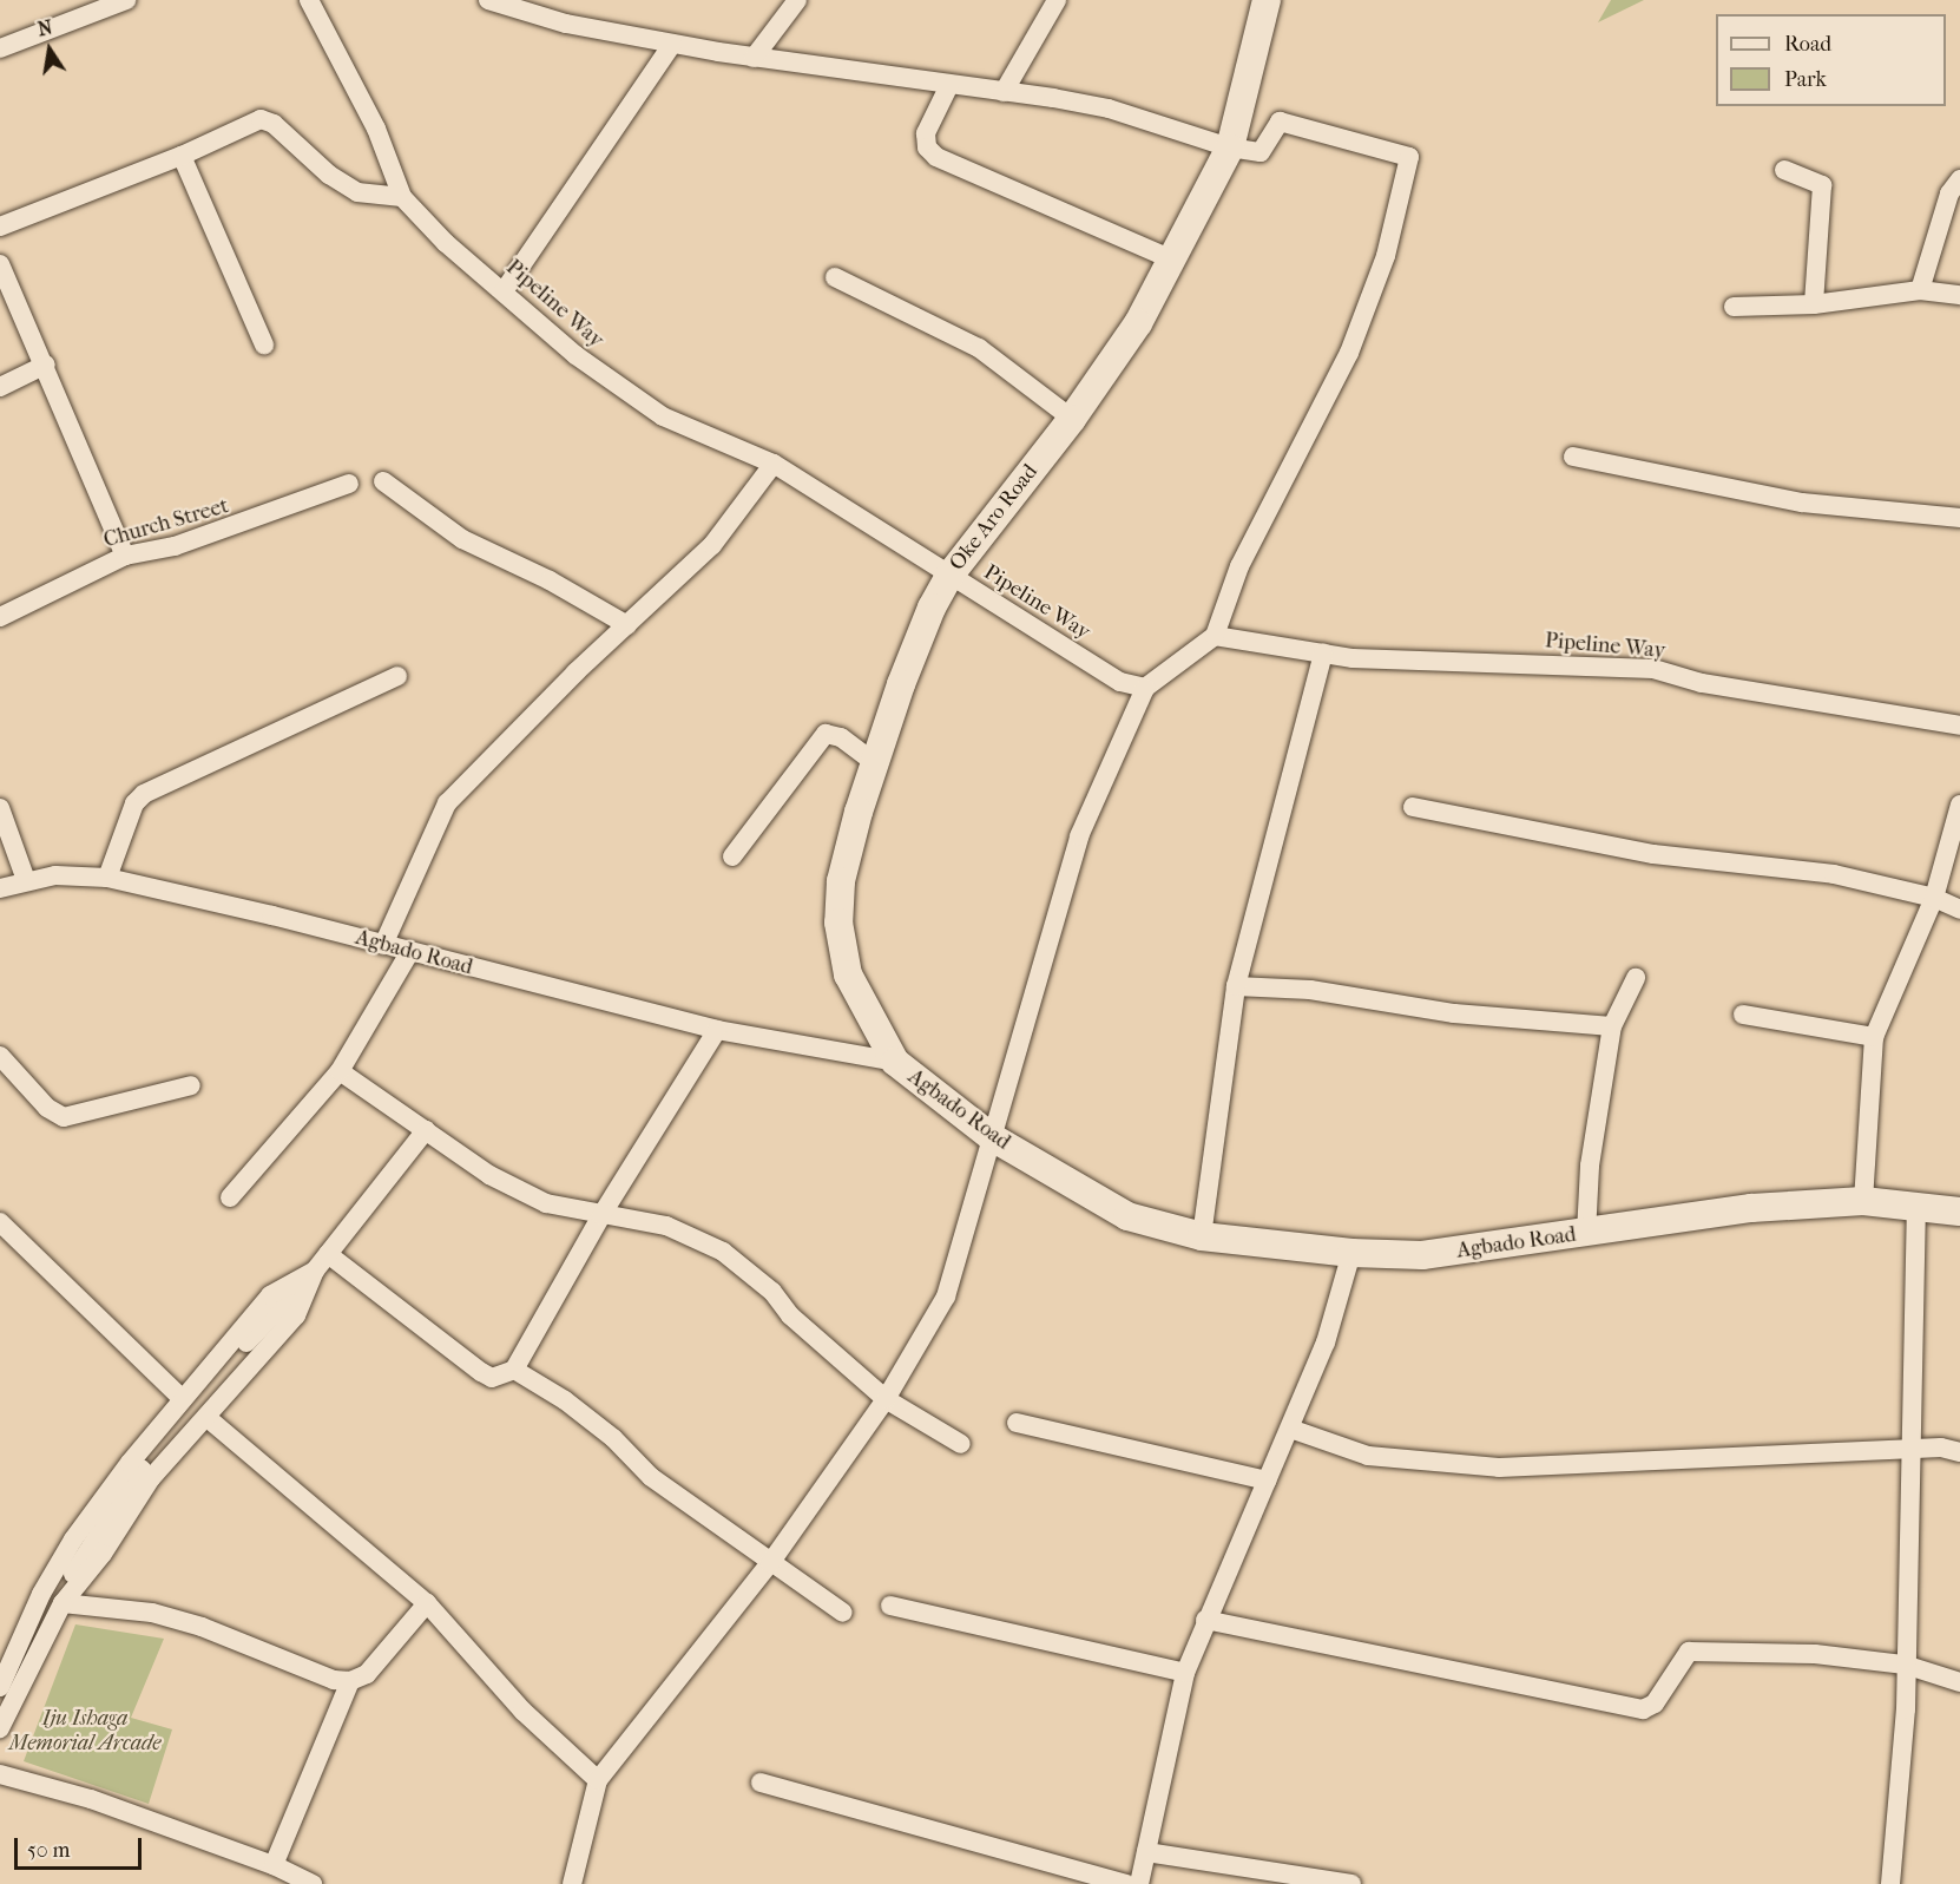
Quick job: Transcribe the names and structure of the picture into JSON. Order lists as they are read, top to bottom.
{
  "streets": {
    "main road": ["Oke Aro Road", "Agbado Road"],
    "street": ["Pipeline Way", "Church Street"]
  },
  "crossings": [
    ["Pipeline Way", "Oke Aro Road"],
    ["Oke Aro Road", "Agbado Road"]
  ],
  "parks": ["Iju Ishaga Memorial Arcade"],
  "legend": ["Road", "Park"],
  "scale_bar": "50 m",
  "north": "top"
}
